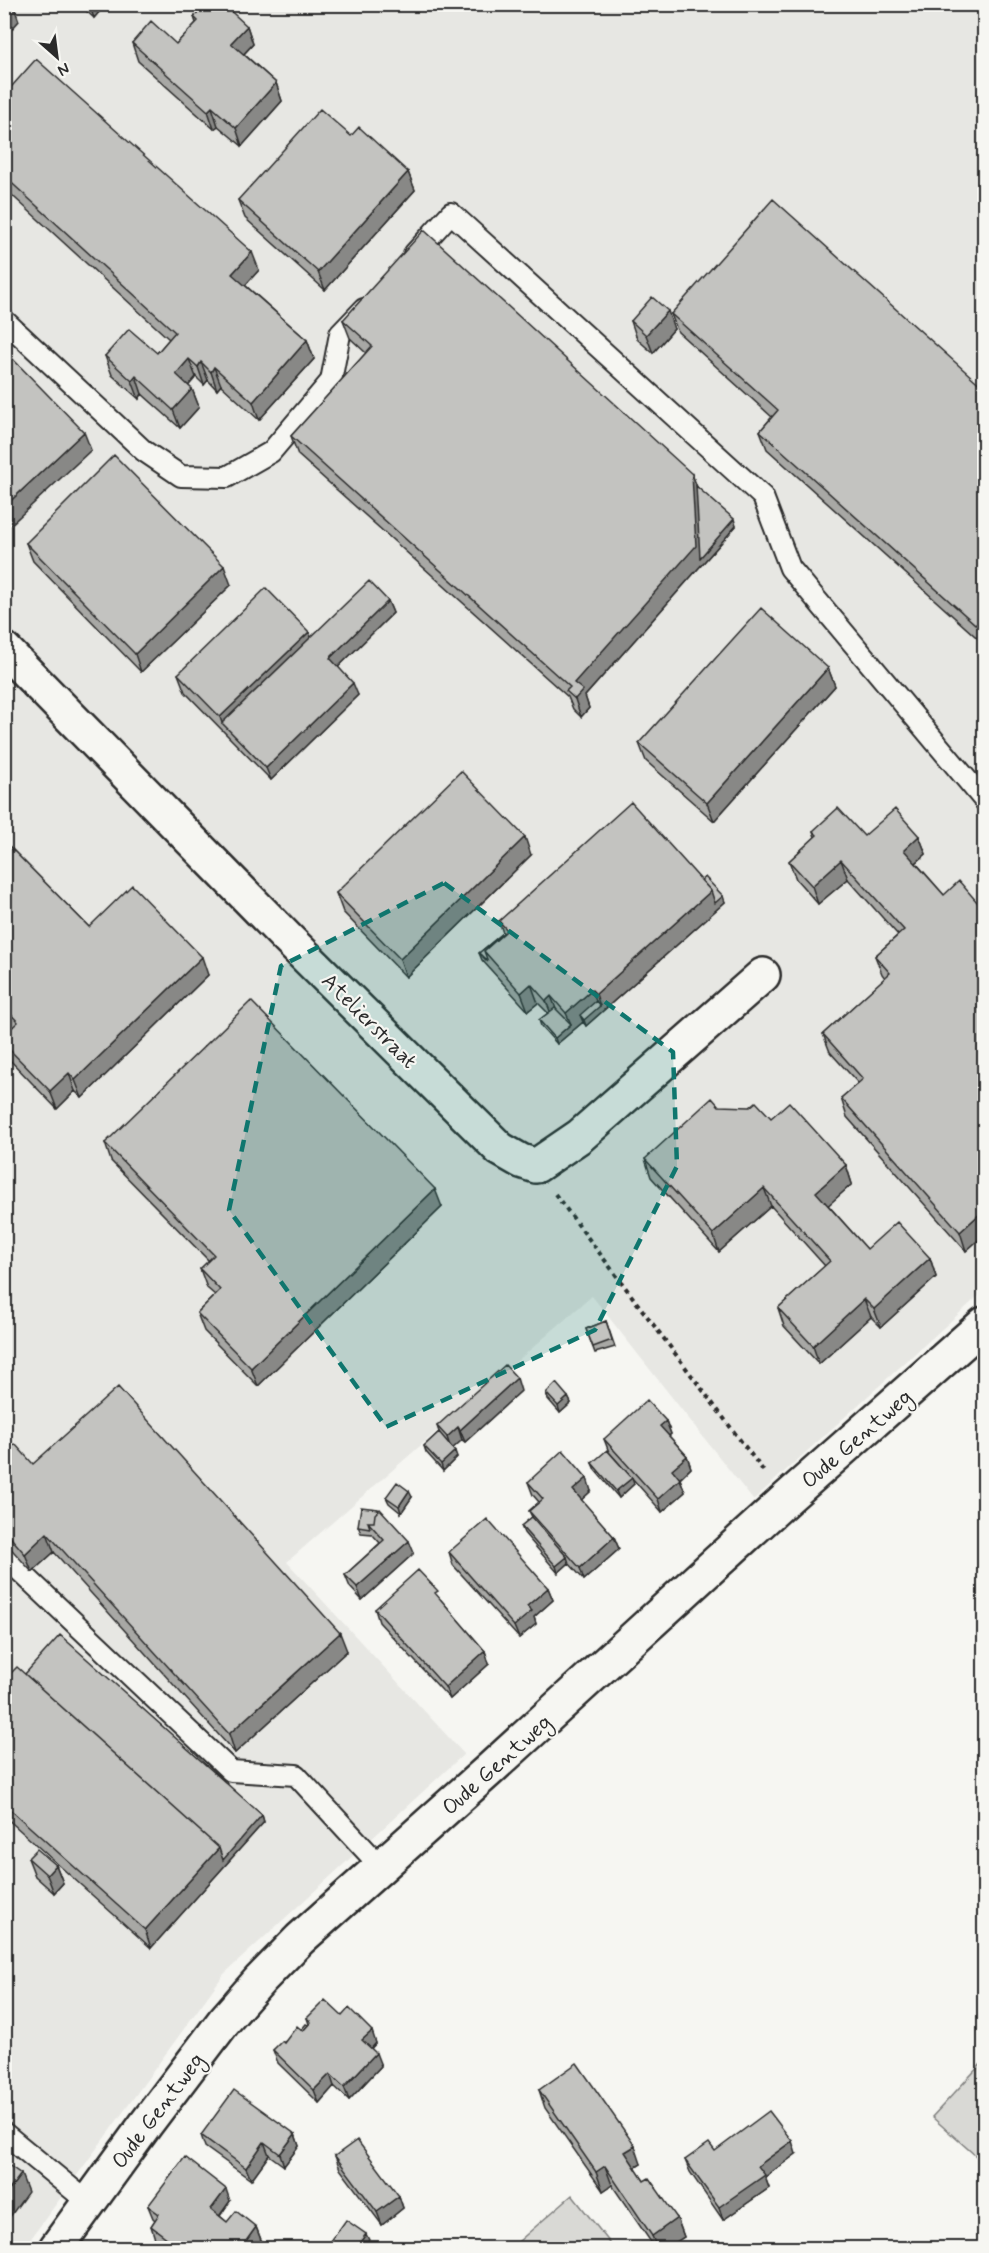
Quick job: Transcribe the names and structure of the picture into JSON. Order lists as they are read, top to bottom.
{
  "streets": {
    "street": ["Atelierstraat", "Oude Gentweg"]
  },
  "north": "bottom right"
}
